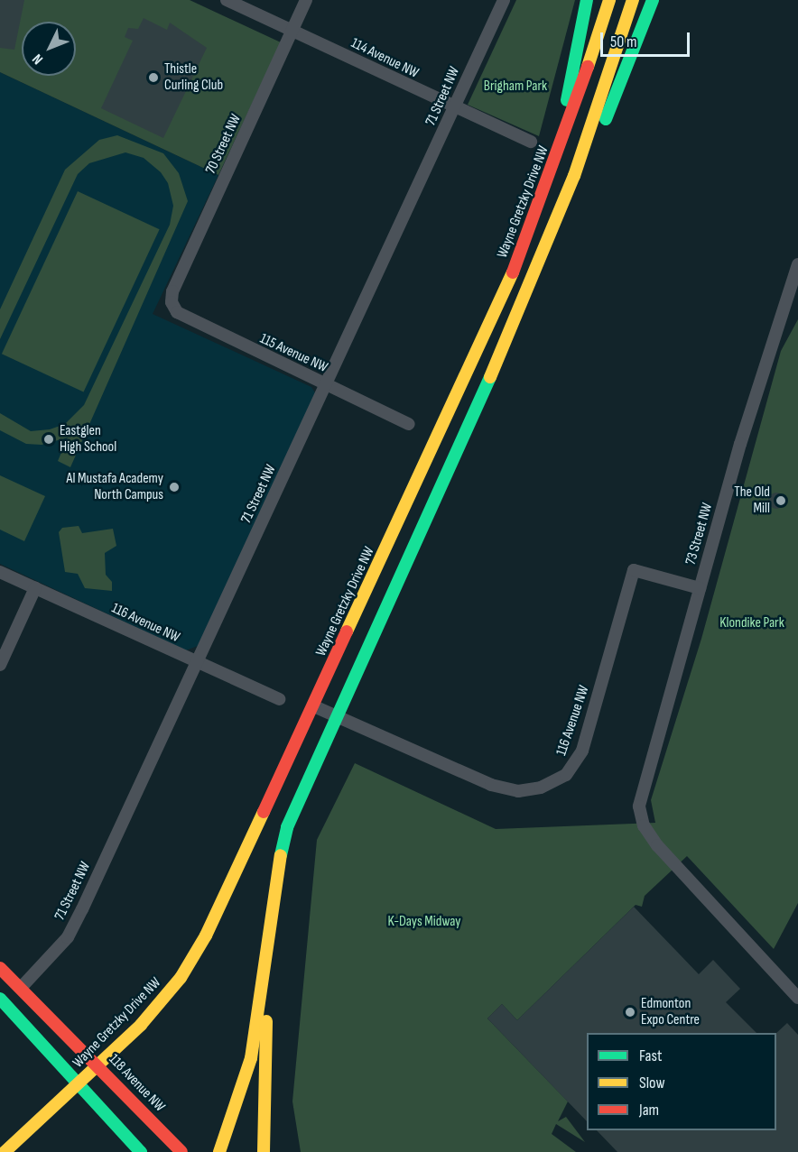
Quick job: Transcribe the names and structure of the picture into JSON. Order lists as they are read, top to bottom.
{
  "streets": {
    "main road": ["Wayne Gretzky Drive NW", "118 Avenue NW"],
    "street": [
      "114 Avenue NW",
      "71 Street NW",
      "70 Street NW",
      "115 Avenue NW",
      "73 Street NW",
      "116 Avenue NW"
    ]
  },
  "crossings": [
    ["114 Avenue NW", "71 Street NW"],
    ["114 Avenue NW", "70 Street NW"],
    ["71 Street NW", "115 Avenue NW"],
    ["71 Street NW", "116 Avenue NW"],
    ["71 Street NW", "118 Avenue NW"],
    ["70 Street NW", "115 Avenue NW"],
    ["Wayne Gretzky Drive NW", "116 Avenue NW"],
    ["Wayne Gretzky Drive NW", "118 Avenue NW"],
    ["73 Street NW", "116 Avenue NW"]
  ],
  "parks": ["Brigham Park", "Klondike Park", "K-Days Midway"],
  "places": [
    "Thistle Curling Club",
    "Eastglen High School",
    "Al Mustafa Academy North Campus",
    "The Old Mill",
    "Edmonton Expo Centre"
  ],
  "legend": ["Fast", "Slow", "Jam"],
  "scale_bar": "50 m",
  "north": "bottom left"
}
